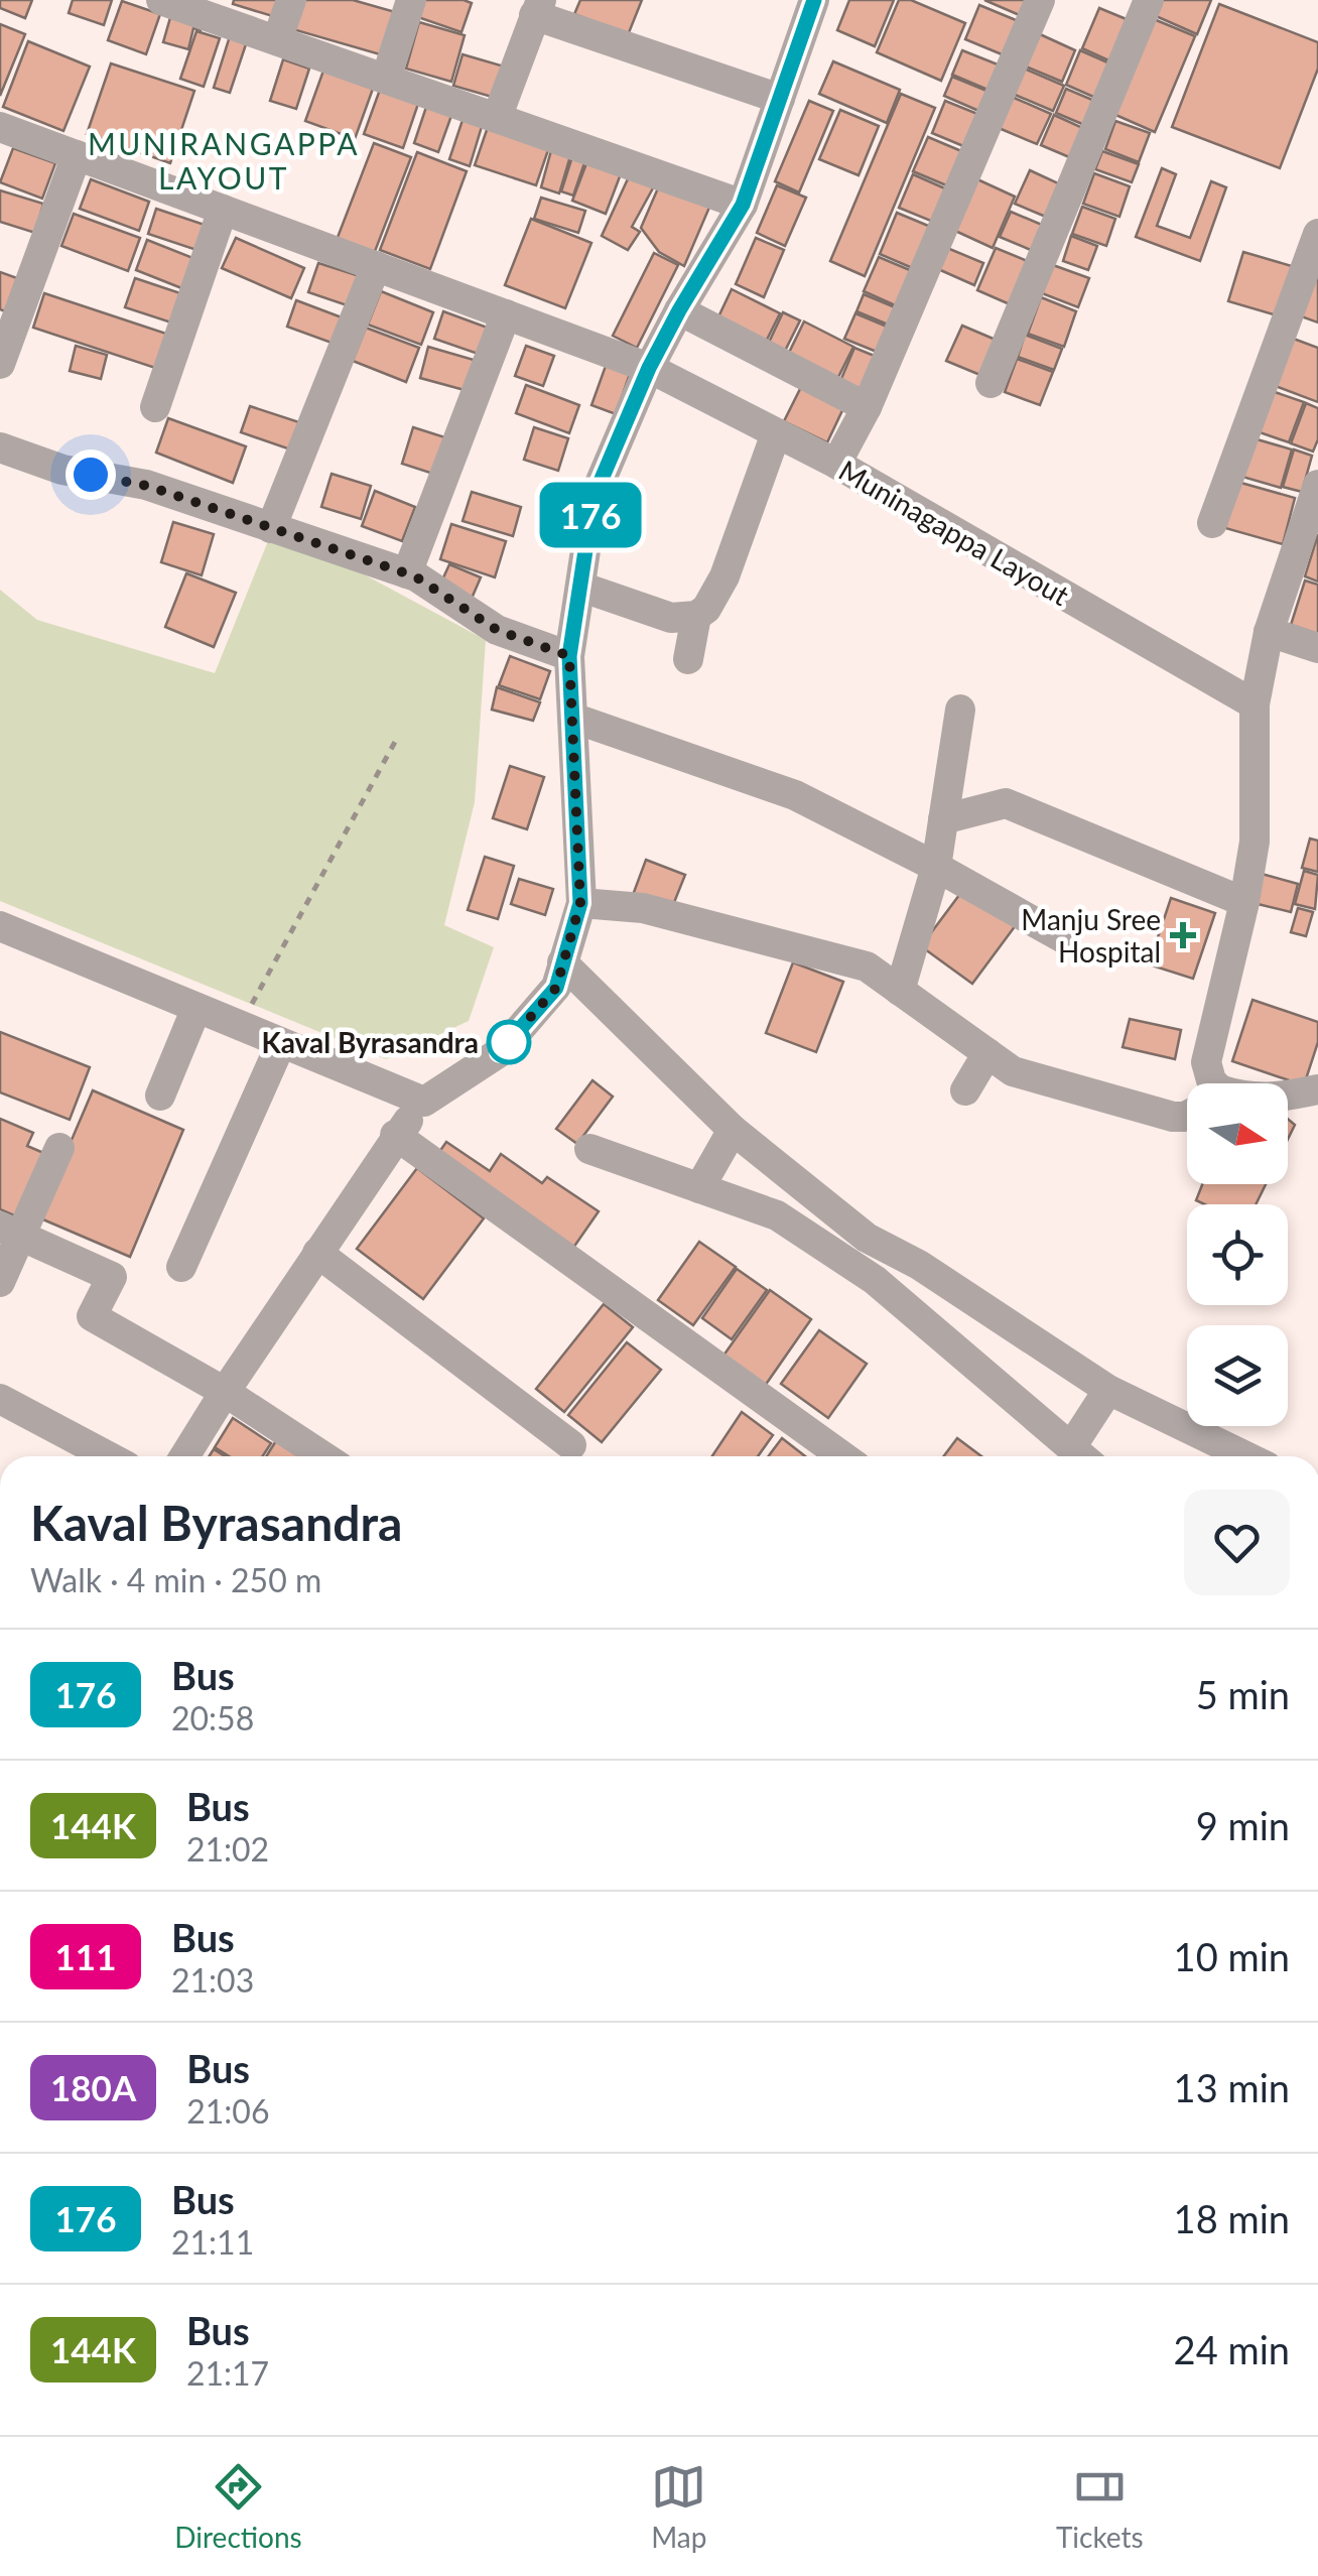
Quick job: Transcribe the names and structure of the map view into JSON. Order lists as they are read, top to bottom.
{
  "streets": {
    "street": ["Muninagappa Layout"]
  },
  "districts": ["MUNIRANGAPPA LAYOUT"],
  "places": {
    "health": ["Manju Sree Hospital"],
    "other": ["Kaval Byrasandra"]
  },
  "lines": ["bus line 176"],
  "north": "right",
  "page": {
    "on_map": "176",
    "heading": ["Kaval Byrasandra", "Walk · 4 min · 250 m"],
    "list": [
      {
        "mark": "176",
        "name": "Bus",
        "note": "20:58",
        "value": "5 min"
      },
      {
        "mark": "144K",
        "name": "Bus",
        "note": "21:02",
        "value": "9 min"
      },
      {
        "mark": "111",
        "name": "Bus",
        "note": "21:03",
        "value": "10 min"
      },
      {
        "mark": "180A",
        "name": "Bus",
        "note": "21:06",
        "value": "13 min"
      },
      {
        "mark": "176",
        "name": "Bus",
        "note": "21:11",
        "value": "18 min"
      },
      {
        "mark": "144K",
        "name": "Bus",
        "note": "21:17",
        "value": "24 min"
      }
    ],
    "tabs": ["Directions", "Map", "Tickets"]
  }
}
